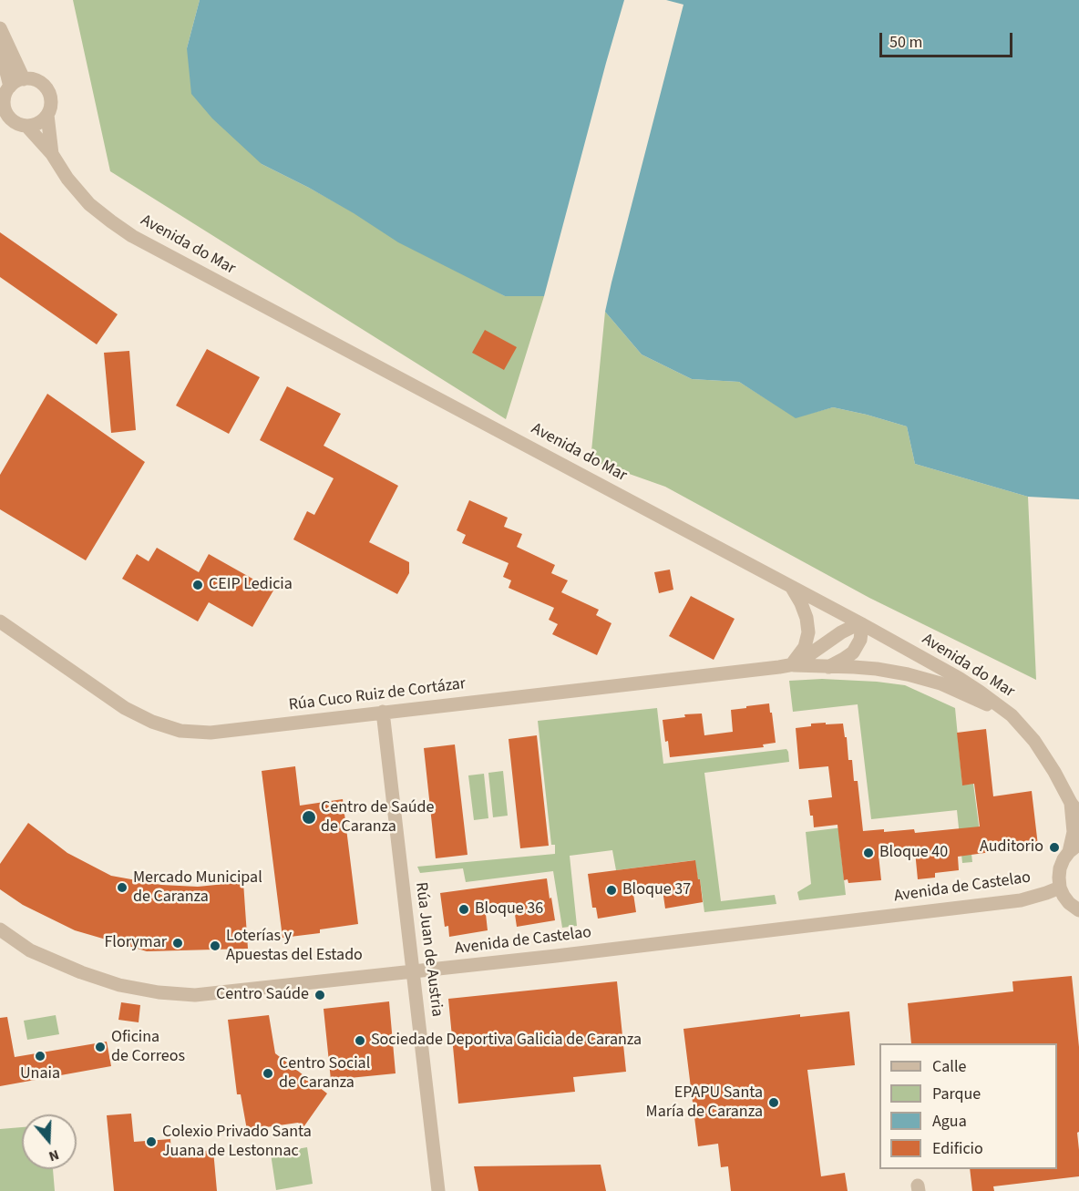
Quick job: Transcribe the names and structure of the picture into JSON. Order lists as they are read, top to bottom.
{
  "streets": {
    "street": [
      "Avenida do Mar",
      "Rúa Cuco Ruiz de Cortázar",
      "Avenida de Castelao",
      "Rúa Juan de Austria"
    ]
  },
  "crossings": [
    ["Avenida do Mar", "Avenida de Castelao"],
    ["Rúa Cuco Ruiz de Cortázar", "Rúa Juan de Austria"],
    ["Avenida de Castelao", "Rúa Juan de Austria"]
  ],
  "places": [
    "CEIP Ledicia",
    "Centro de Saúde de Caranza",
    "Auditorio",
    "Bloque 40",
    "Mercado Municipal de Caranza",
    "Bloque 37",
    "Bloque 36",
    "Florymar",
    "Loterías y Apuestas del Estado",
    "Centro Saúde",
    "Sociedade Deportiva Galicia de Caranza",
    "Oficina de Correos",
    "Unaia",
    "Centro Social de Caranza",
    "EPAPU Santa María de Caranza",
    "Colexio Privado Santa Juana de Lestonnac"
  ],
  "legend": [
    "Calle",
    "Parque",
    "Agua",
    "Edificio"
  ],
  "scale_bar": "50 m",
  "north": "bottom"
}
